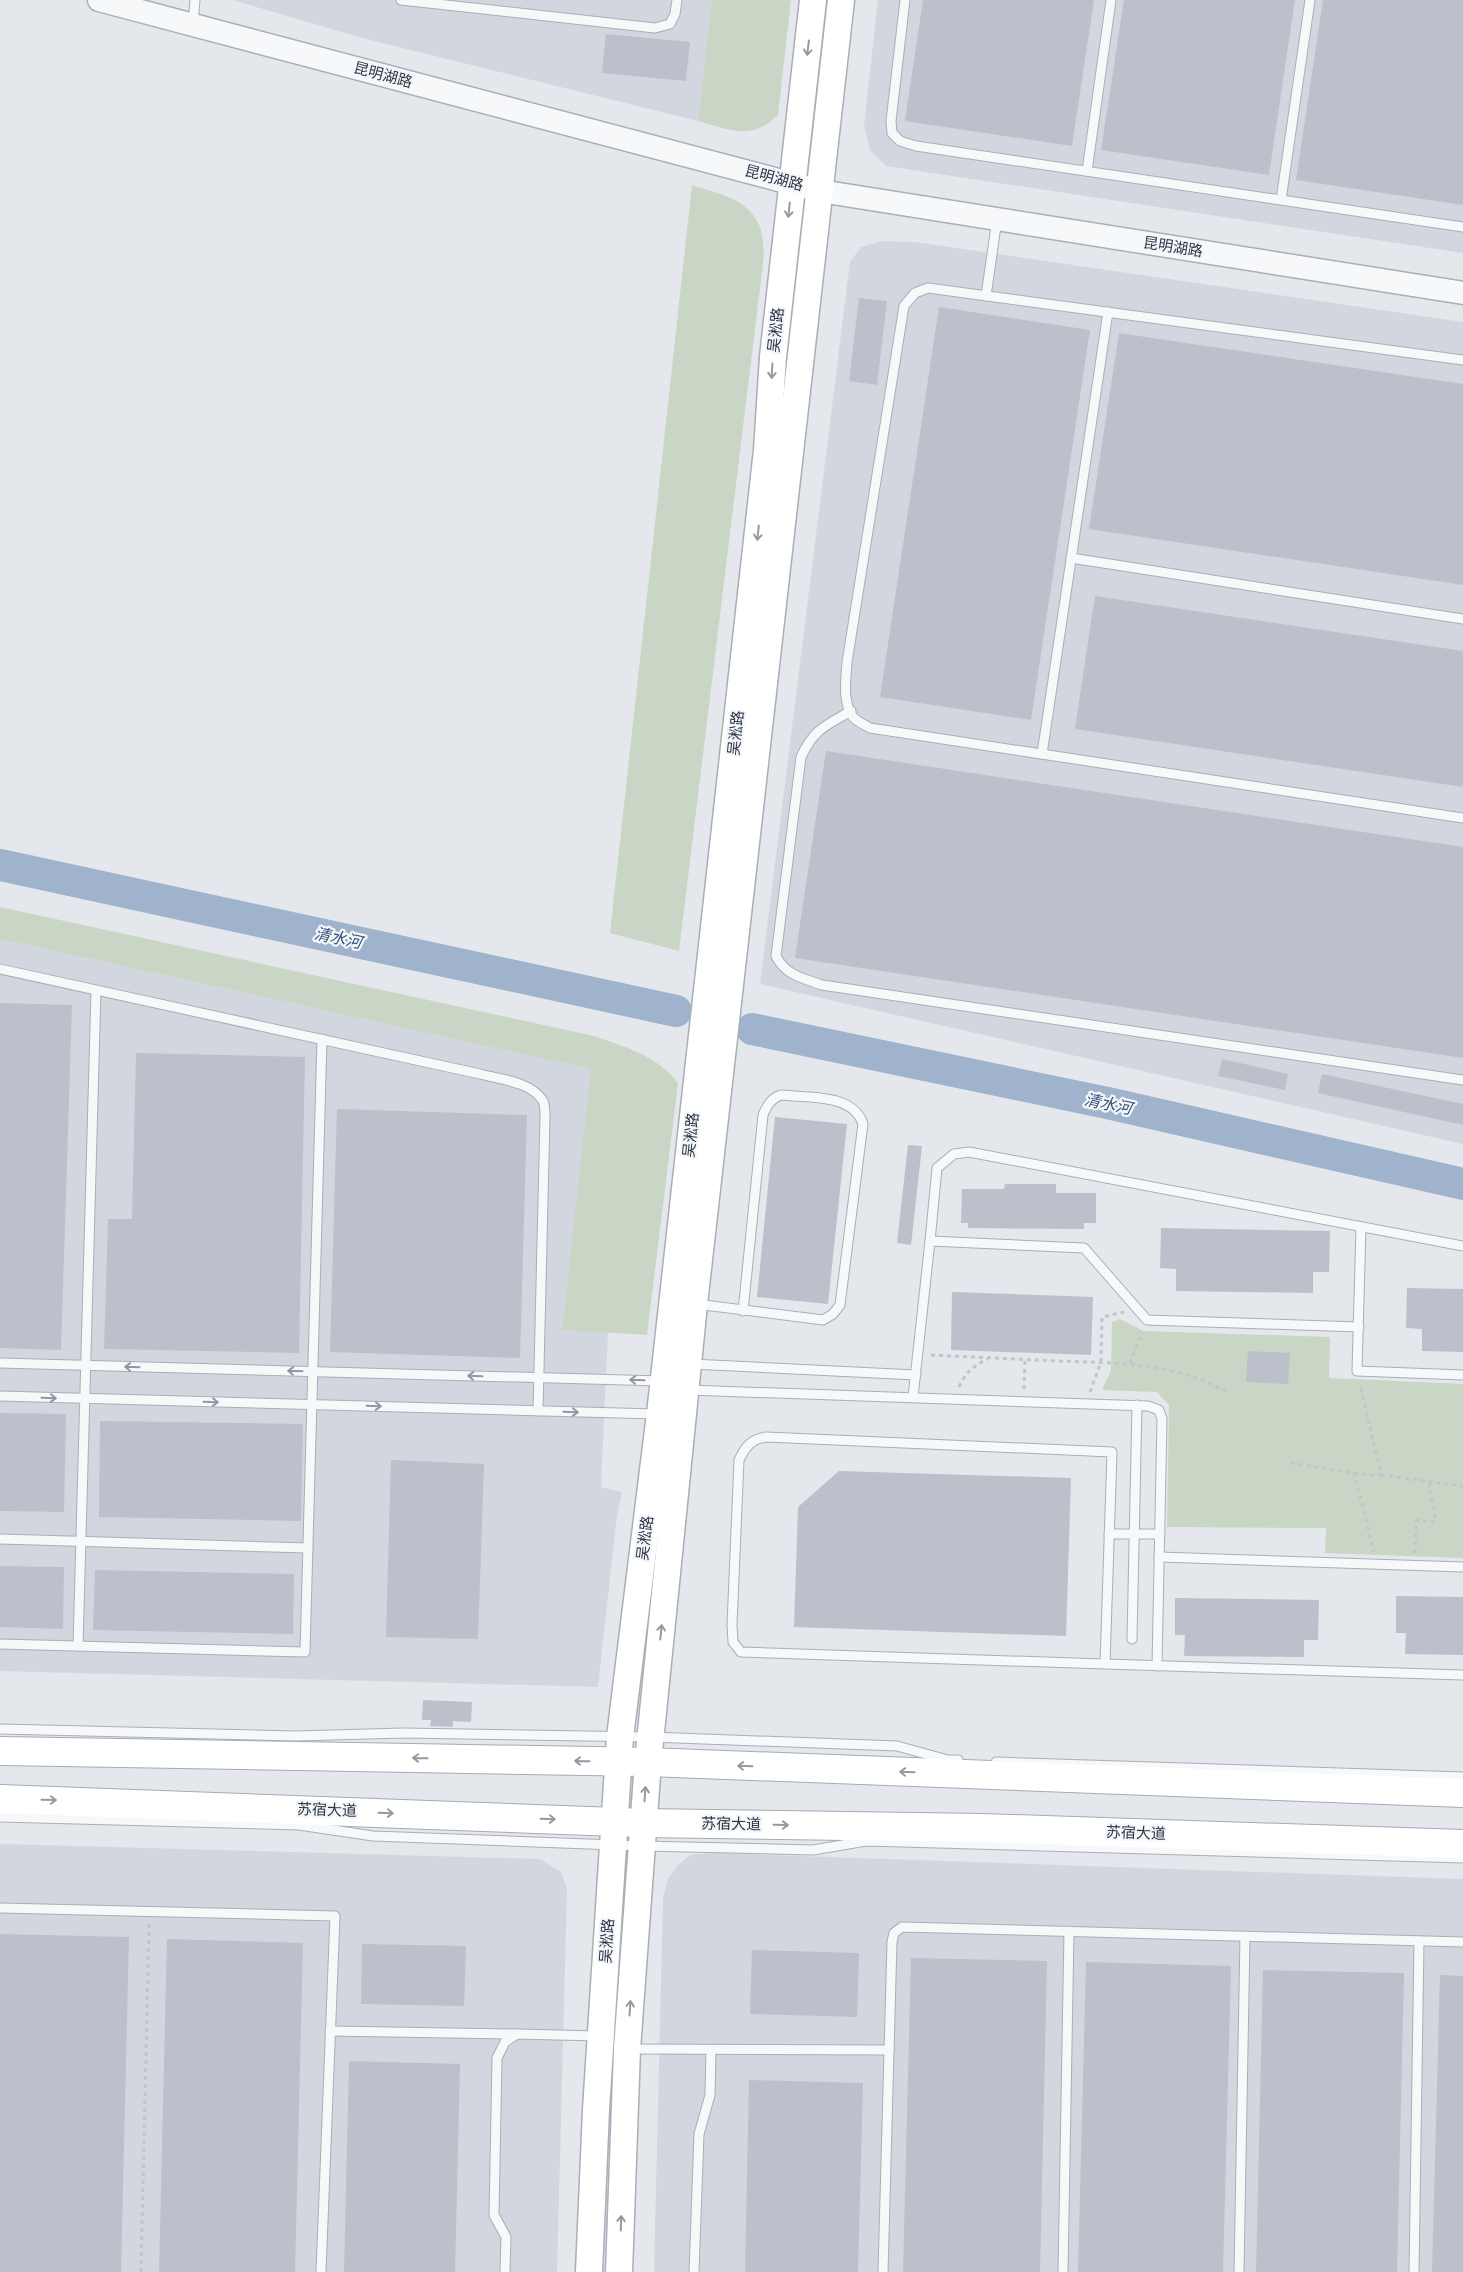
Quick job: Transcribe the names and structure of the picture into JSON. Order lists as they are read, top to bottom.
{
  "streets": {
    "main road": ["吴淞路", "苏宿大道"],
    "street": ["昆明湖路"]
  },
  "crossings": [
    ["昆明湖路", "吴淞路"],
    ["吴淞路", "苏宿大道"]
  ],
  "water": ["清水河"]
}
